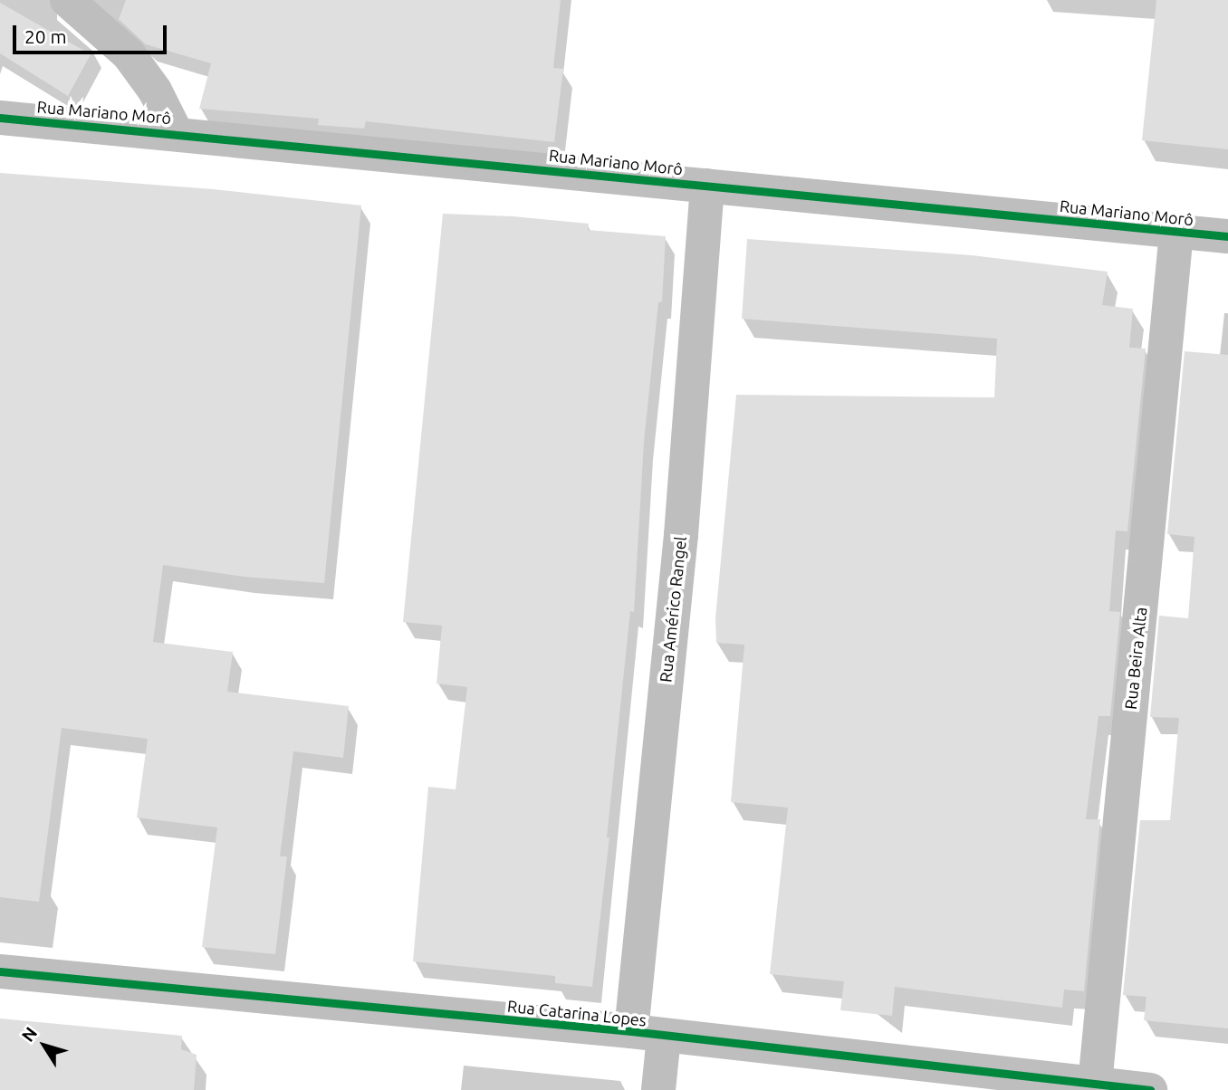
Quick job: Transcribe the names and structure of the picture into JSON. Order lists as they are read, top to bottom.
{
  "streets": {
    "street": [
      "Rua Mariano Morô",
      "Rua Américo Rangel",
      "Rua Beira Alta",
      "Rua Catarina Lopes"
    ]
  },
  "crossings": [
    ["Rua Mariano Morô", "Rua Américo Rangel"],
    ["Rua Mariano Morô", "Rua Beira Alta"],
    ["Rua Américo Rangel", "Rua Catarina Lopes"],
    ["Rua Beira Alta", "Rua Catarina Lopes"]
  ],
  "scale_bar": "20 m",
  "north": "top left"
}
